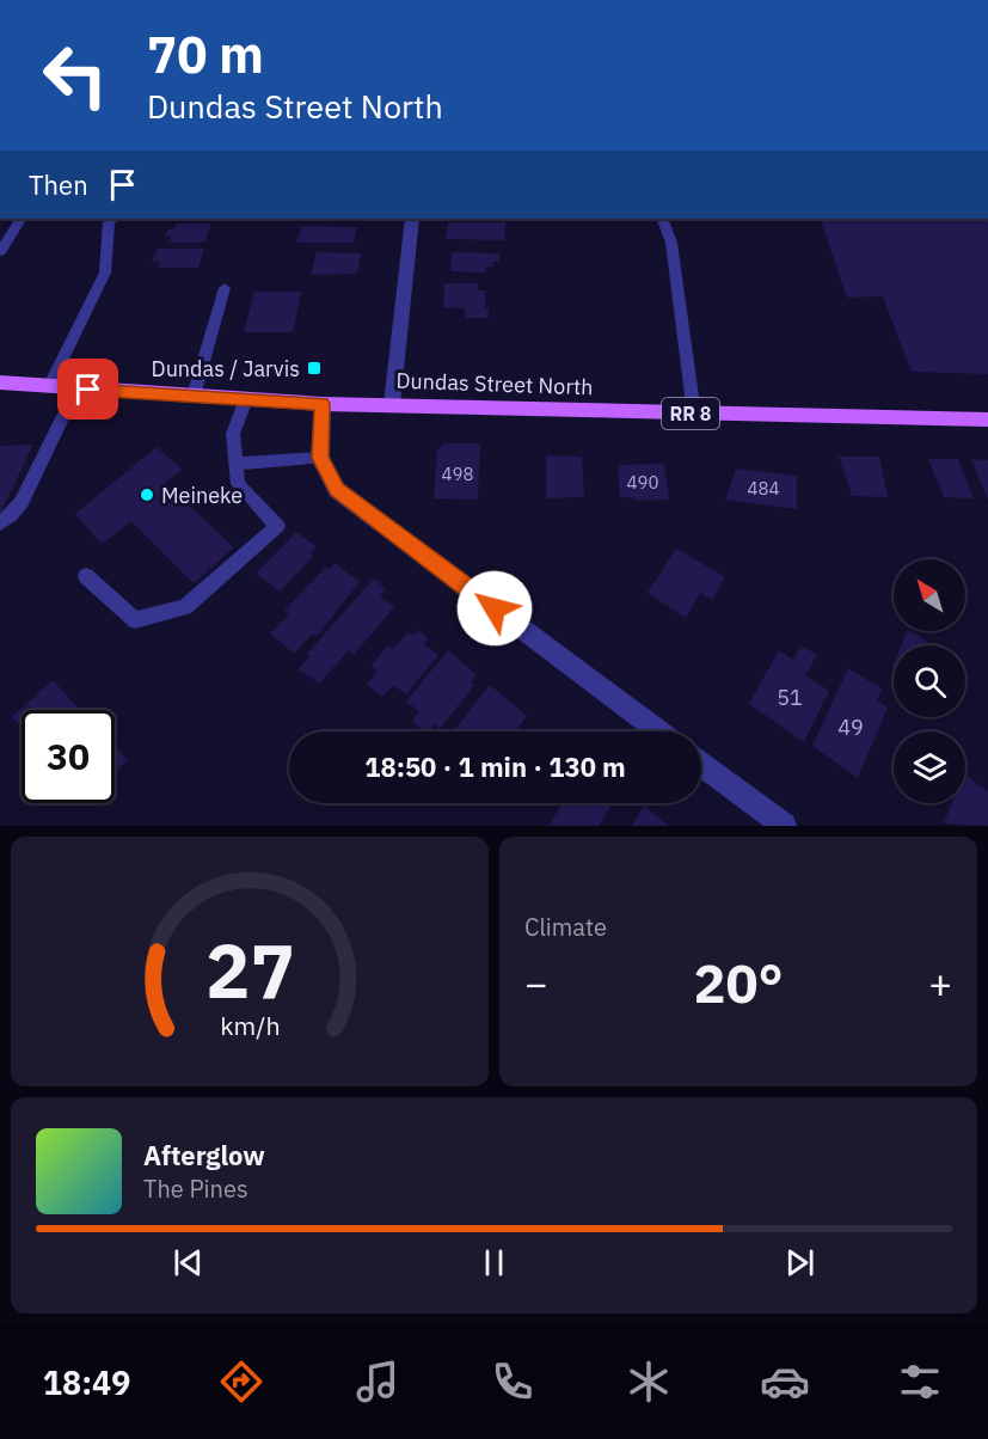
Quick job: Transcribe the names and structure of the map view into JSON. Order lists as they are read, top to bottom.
{
  "streets": {
    "main road": ["Dundas Street North", "RR 8"]
  },
  "places": {
    "transit": ["Dundas / Jarvis"],
    "other": ["Meineke"]
  },
  "house_numbers": [
    "498",
    "490",
    "484",
    "51",
    "49"
  ],
  "north": "top left",
  "page": {
    "turn": ["70 m", "Dundas Street North"],
    "then": "Then",
    "limit": "30",
    "trip": "18:50 · 1 min · 130 m",
    "tile": "Climate",
    "heat": ["−", "20°", "+"],
    "song": ["Afterglow", "The Pines"],
    "tabs": "18:49",
    "gauge": ["27", "km/h"]
  }
}
